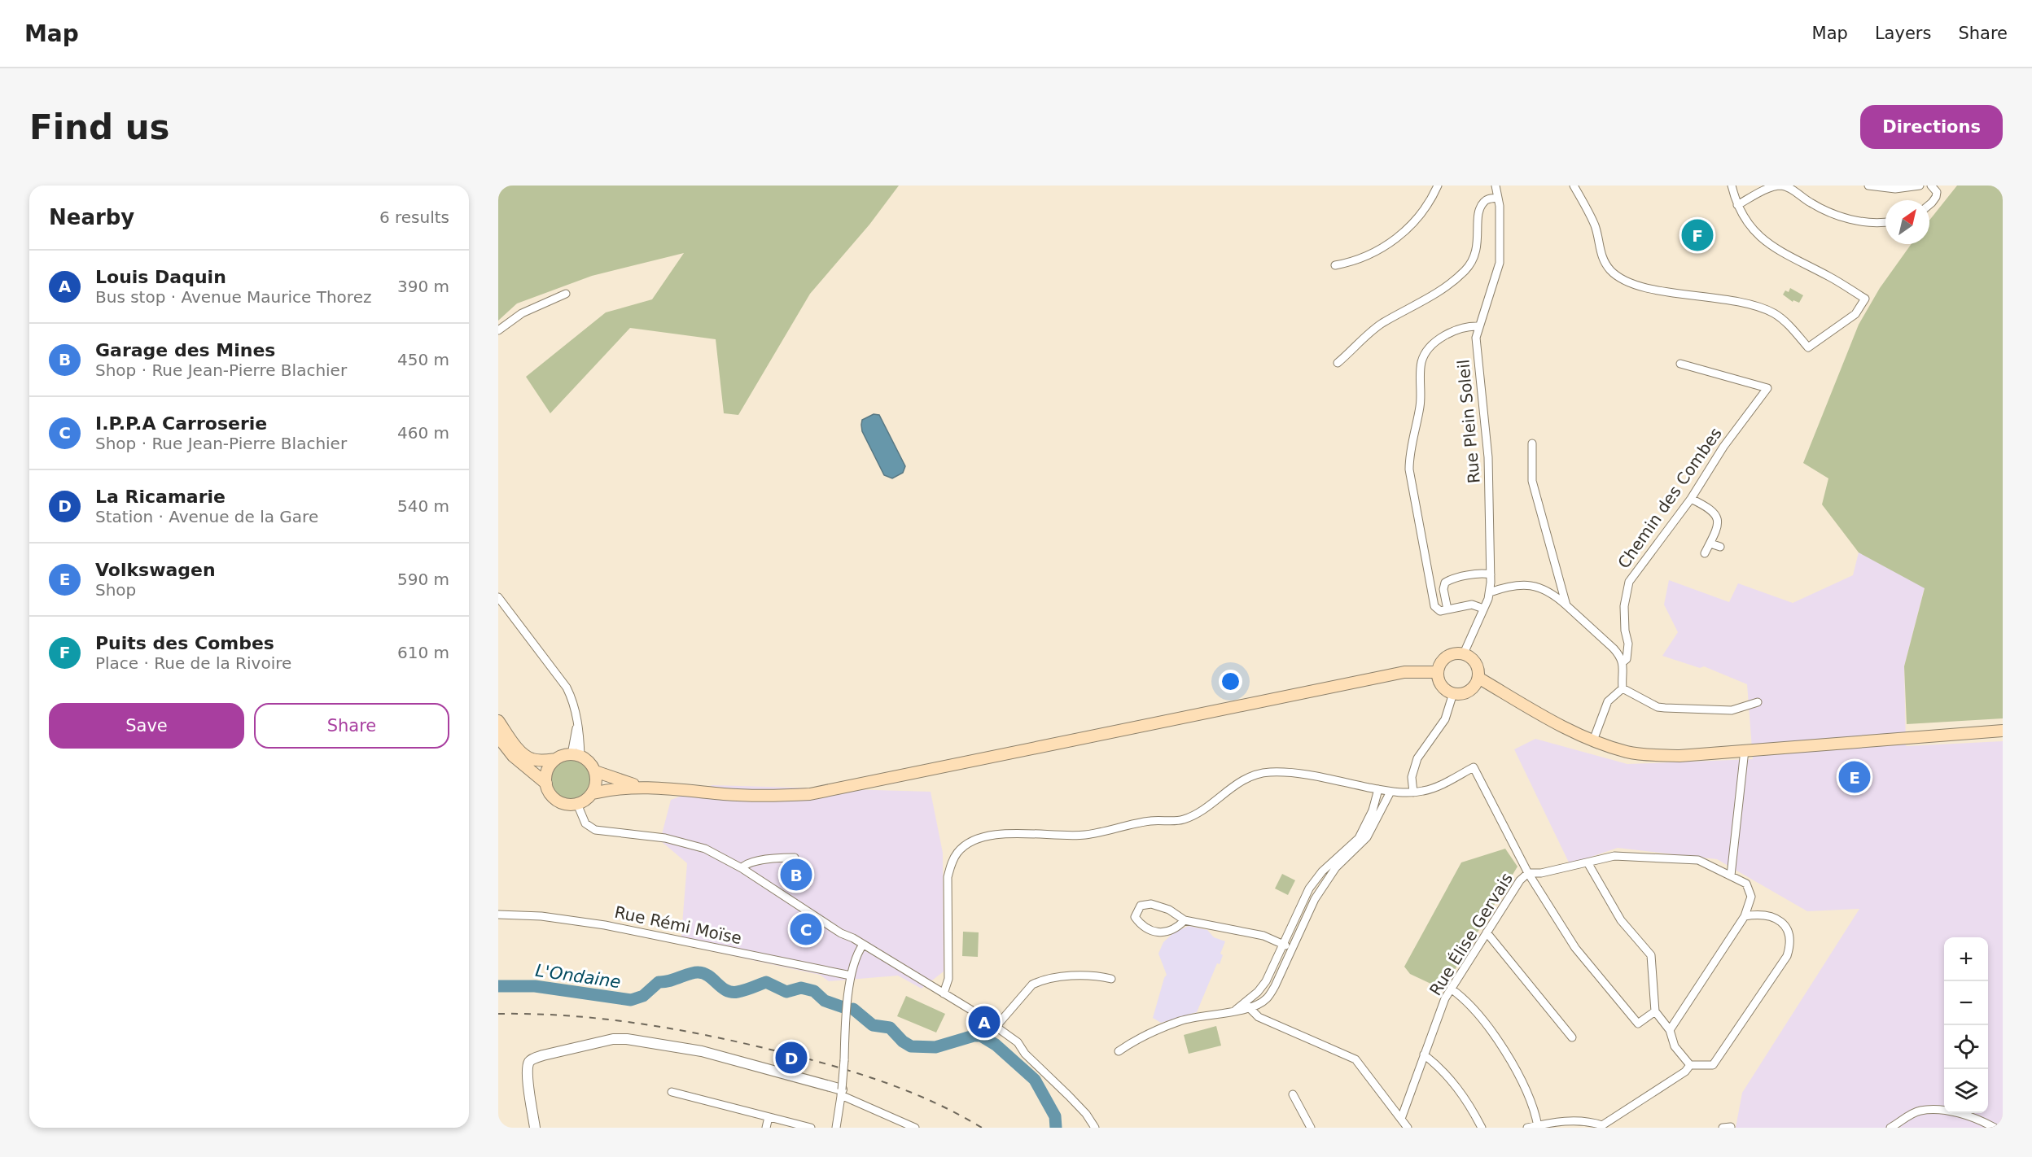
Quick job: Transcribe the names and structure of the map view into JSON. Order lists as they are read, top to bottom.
{
  "streets": {
    "street": [
      "Rue Plein Soleil",
      "Chemin des Combes",
      "Rue Rémi Moïse",
      "Rue Élise Gervais"
    ]
  },
  "water": ["L'Ondaine"],
  "north": "top right",
  "page": {
    "header": "Map",
    "nav": ["Map", "Layers", "Share"],
    "buttons": [
      "Directions",
      ["Save", "Share"]
    ],
    "title": "Find us",
    "heading": ["Nearby", "6 results"],
    "pins": [
      "F",
      "E",
      "B",
      "C",
      "A",
      "D"
    ],
    "list": [
      {
        "mark": "A",
        "name": "Louis Daquin",
        "note": "Bus stop · Avenue Maurice Thorez",
        "value": "390 m"
      },
      {
        "mark": "B",
        "name": "Garage des Mines",
        "note": "Shop · Rue Jean-Pierre Blachier",
        "value": "450 m"
      },
      {
        "mark": "C",
        "name": "I.P.P.A Carroserie",
        "note": "Shop · Rue Jean-Pierre Blachier",
        "value": "460 m"
      },
      {
        "mark": "D",
        "name": "La Ricamarie",
        "note": "Station · Avenue de la Gare",
        "value": "540 m"
      },
      {
        "mark": "E",
        "name": "Volkswagen",
        "note": "Shop",
        "value": "590 m"
      },
      {
        "mark": "F",
        "name": "Puits des Combes",
        "note": "Place · Rue de la Rivoire",
        "value": "610 m"
      }
    ],
    "map_buttons": ["+", "−"]
  }
}
